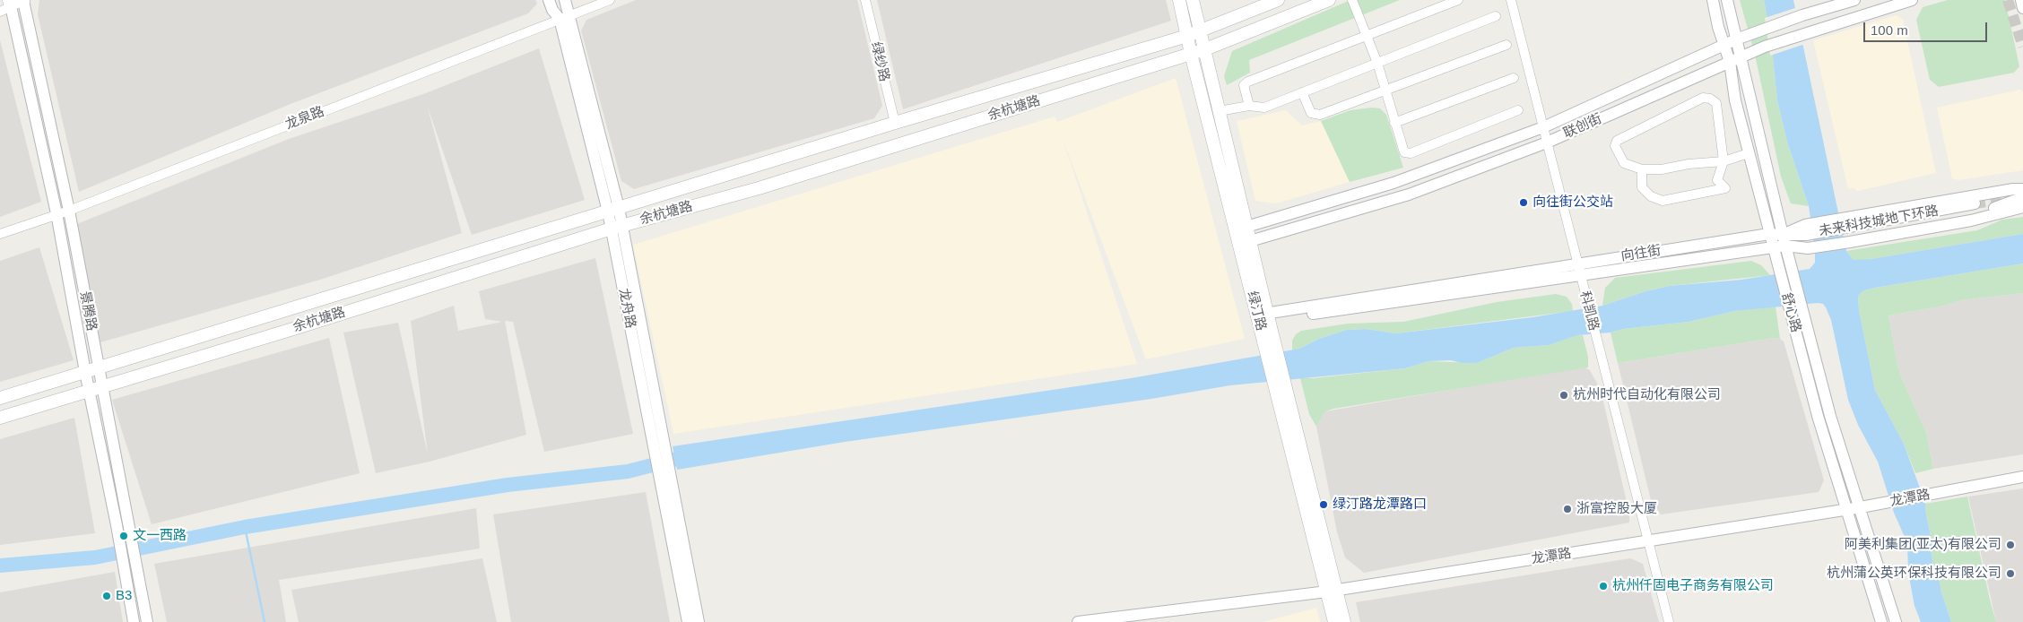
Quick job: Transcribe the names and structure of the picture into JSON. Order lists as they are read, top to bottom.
{
  "streets": {
    "main road": ["余杭塘路", "绿汀路"],
    "street": [
      "绿纱路",
      "龙泉路",
      "联创街",
      "未来科技城地下环路",
      "向往街",
      "龙舟路",
      "景腾路",
      "科凯路",
      "舒心路",
      "龙潭路"
    ]
  },
  "crossings": [
    ["绿纱路", "余杭塘路"],
    ["余杭塘路", "龙舟路"],
    ["余杭塘路", "景腾路"],
    ["余杭塘路", "绿汀路"],
    ["龙泉路", "龙舟路"],
    ["龙泉路", "景腾路"],
    ["联创街", "绿汀路"],
    ["联创街", "科凯路"],
    ["联创街", "舒心路"],
    ["未来科技城地下环路", "向往街"],
    ["未来科技城地下环路", "舒心路"],
    ["向往街", "绿汀路"],
    ["向往街", "科凯路"],
    ["向往街", "舒心路"],
    ["绿汀路", "龙潭路"],
    ["科凯路", "龙潭路"],
    ["舒心路", "龙潭路"]
  ],
  "places": [
    "向往街公交站",
    "杭州时代自动化有限公司",
    "绿汀路龙潭路口",
    "浙富控股大厦",
    "文一西路",
    "阿美利集团(亚太)有限公司",
    "杭州蒲公英环保科技有限公司",
    "杭州仟固电子商务有限公司",
    "B3"
  ],
  "scale_bar": "100 m"
}
